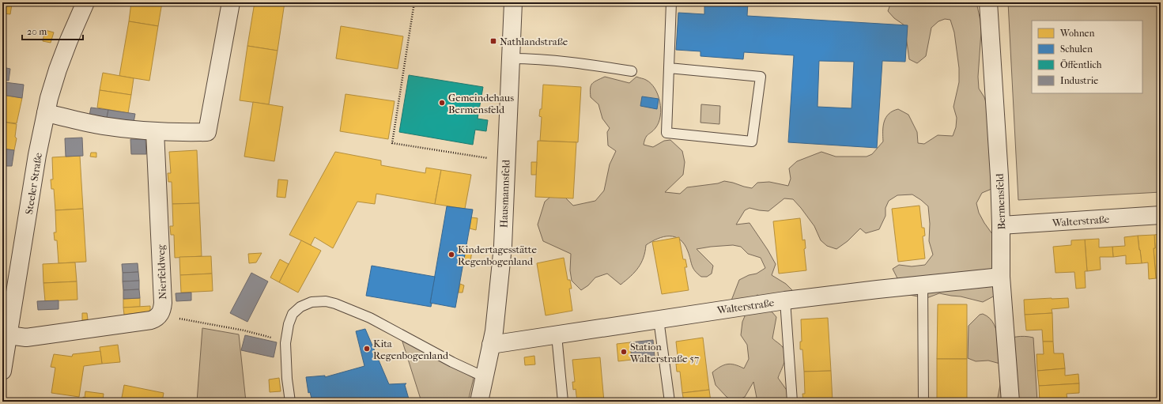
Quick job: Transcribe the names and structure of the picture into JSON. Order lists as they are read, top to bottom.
{
  "streets": {
    "street": [
      "Steeler Straße",
      "Hausmannsfeld",
      "Bermensfeld",
      "Walterstraße",
      "Nierfeldweg"
    ]
  },
  "crossings": [
    ["Hausmannsfeld", "Walterstraße"],
    ["Bermensfeld", "Walterstraße"]
  ],
  "places": {
    "transit": ["Nathlandstraße"],
    "other": [
      "Gemeindehaus Bermensfeld",
      "Kindertagesstätte Regenbogenland",
      "Kita Regenbogenland",
      "Station Walterstraße 57"
    ]
  },
  "legend": [
    "Wohnen",
    "Schulen",
    "Öffentlich",
    "Industrie"
  ],
  "scale_bar": "20 m"
}
